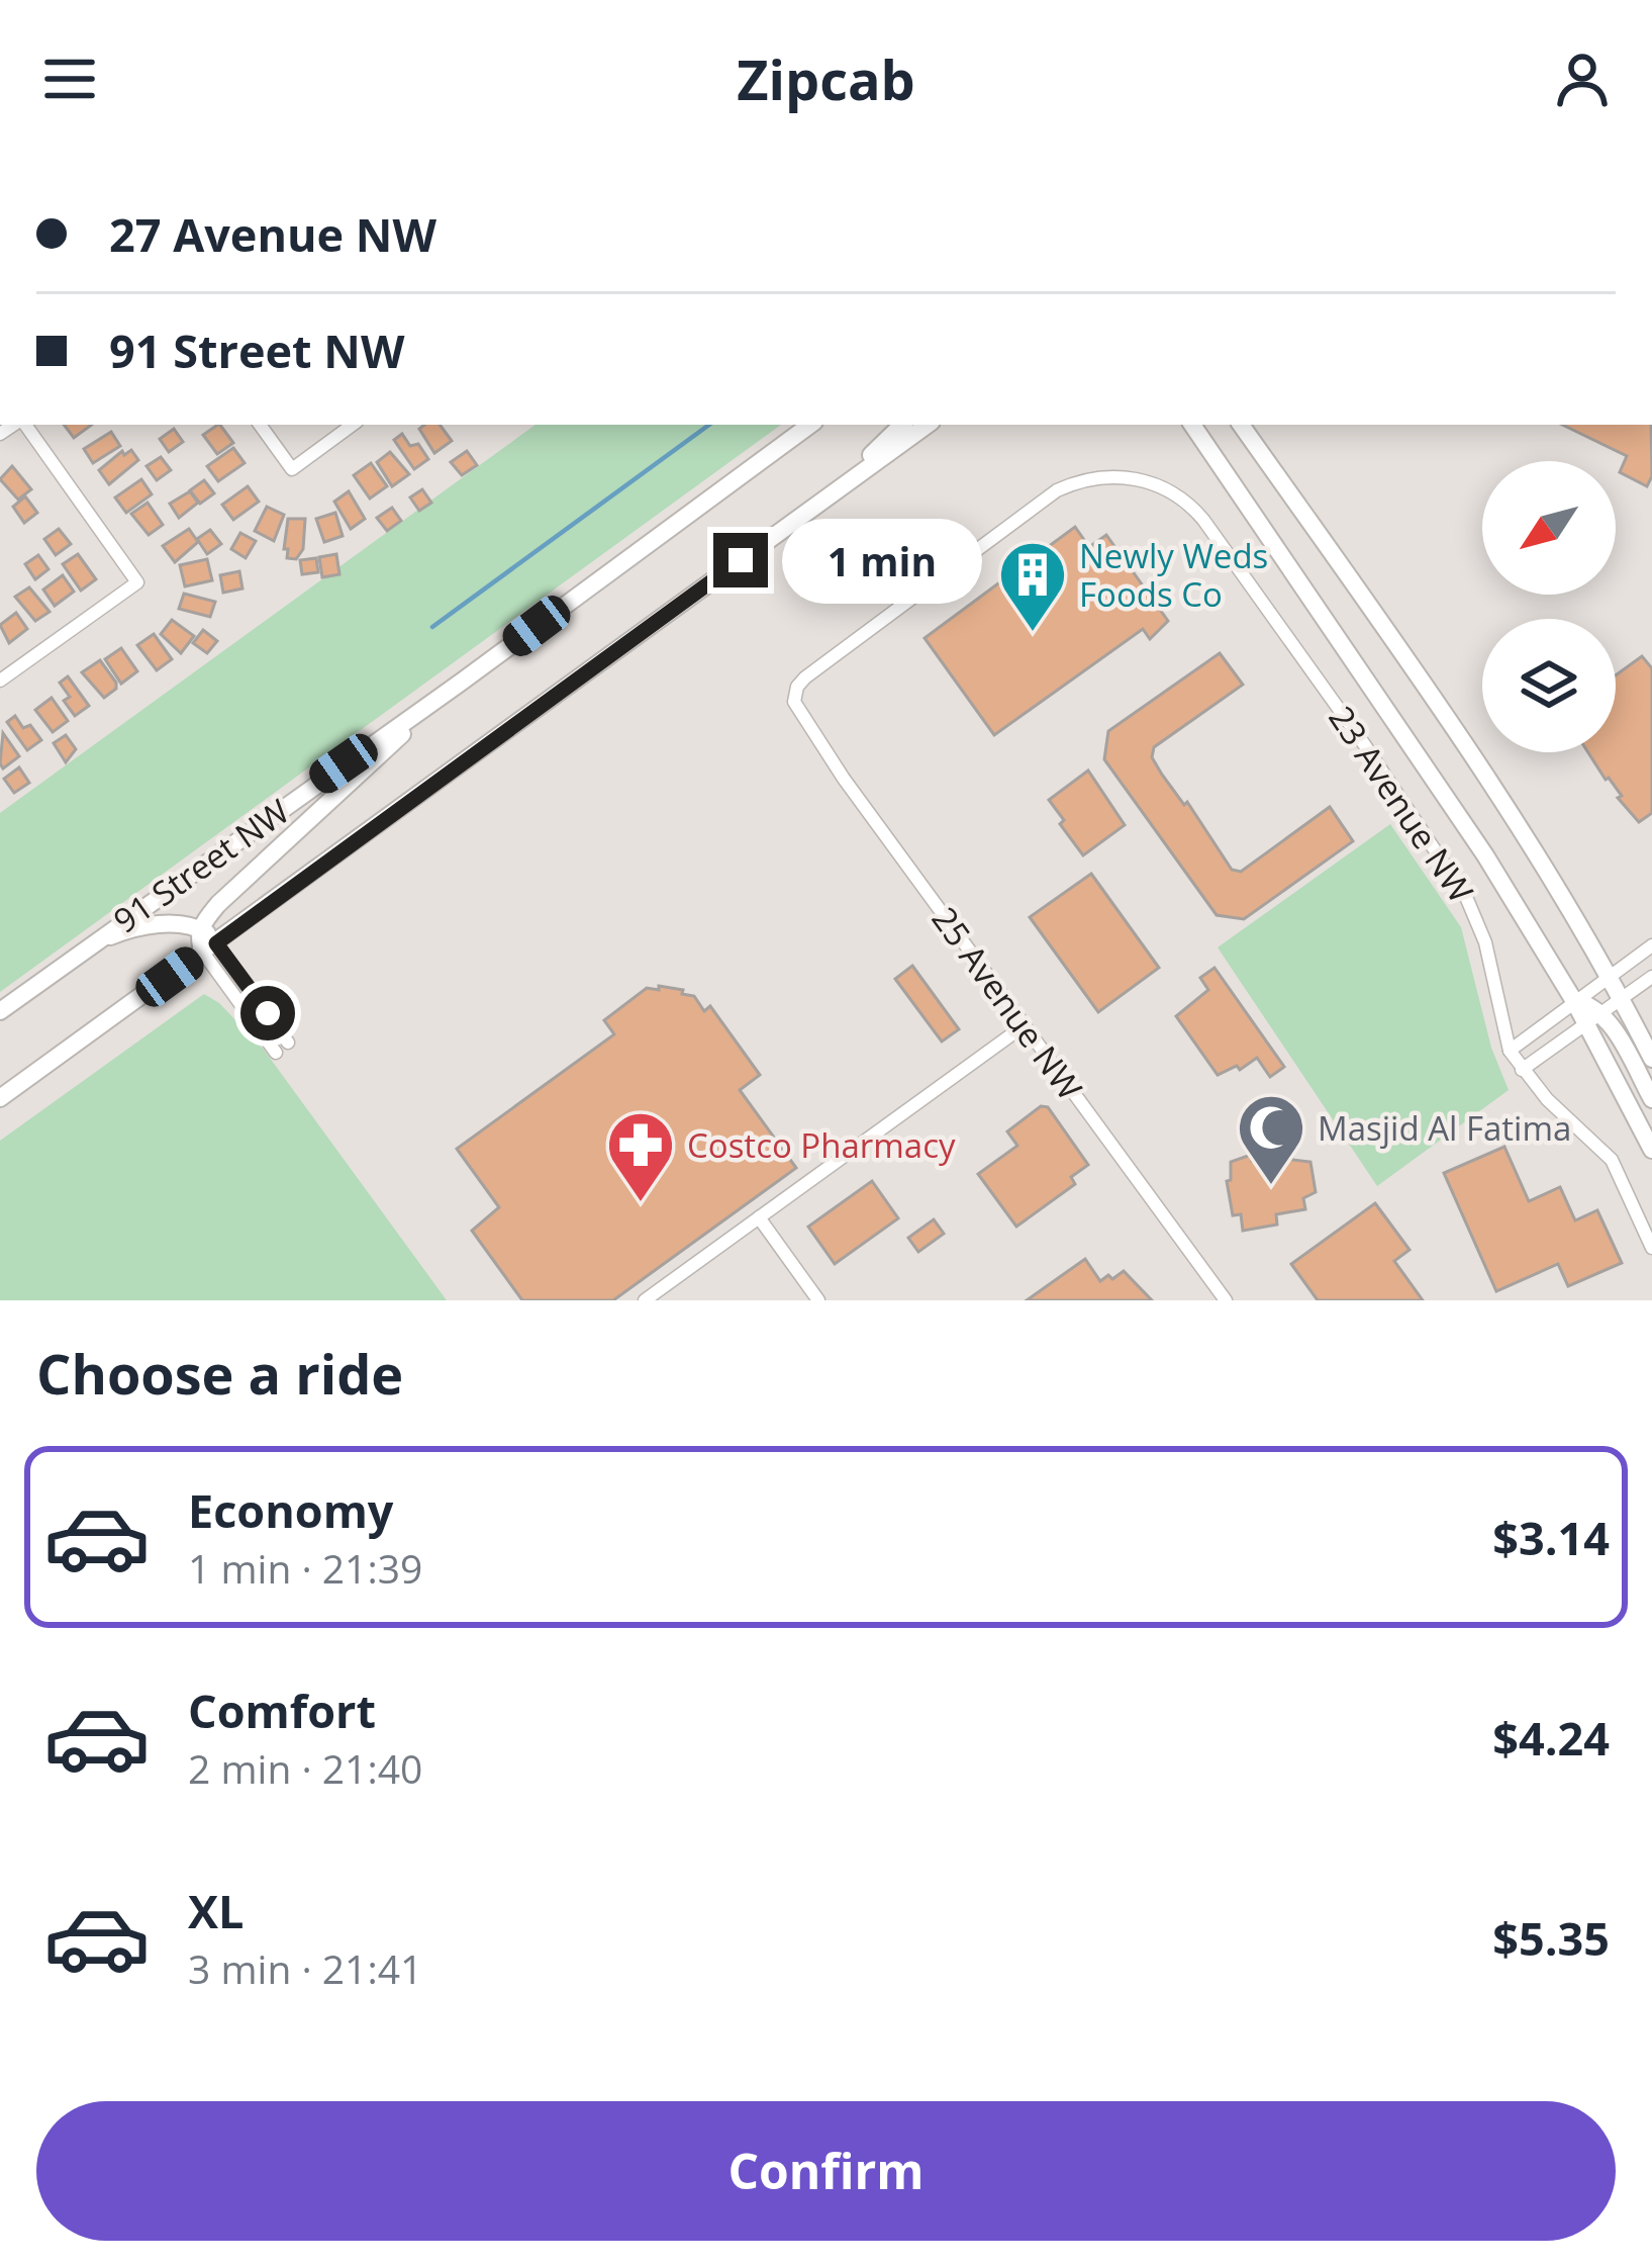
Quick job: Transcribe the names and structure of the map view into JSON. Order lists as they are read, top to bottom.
{
  "streets": {
    "main road": ["23 Avenue NW", "91 Street NW"],
    "street": ["25 Avenue NW"]
  },
  "crossings": [
    ["23 Avenue NW", "25 Avenue NW"]
  ],
  "places": {
    "building": ["Newly Weds Foods Co"],
    "mosque": ["Masjid Al Fatima"],
    "pharmacy": ["Costco Pharmacy"]
  },
  "north": "bottom left",
  "page": {
    "header": "Zipcab",
    "banner": ["27 Avenue NW", "91 Street NW"],
    "bubble": "1 min",
    "heading": "Choose a ride",
    "list": [
      {
        "name": "Economy",
        "note": "1 min · 21:39",
        "value": "$3.14"
      },
      {
        "name": "Comfort",
        "note": "2 min · 21:40",
        "value": "$4.24"
      },
      {
        "name": "XL",
        "note": "3 min · 21:41",
        "value": "$5.35"
      }
    ],
    "buttons": "Confirm"
  }
}
